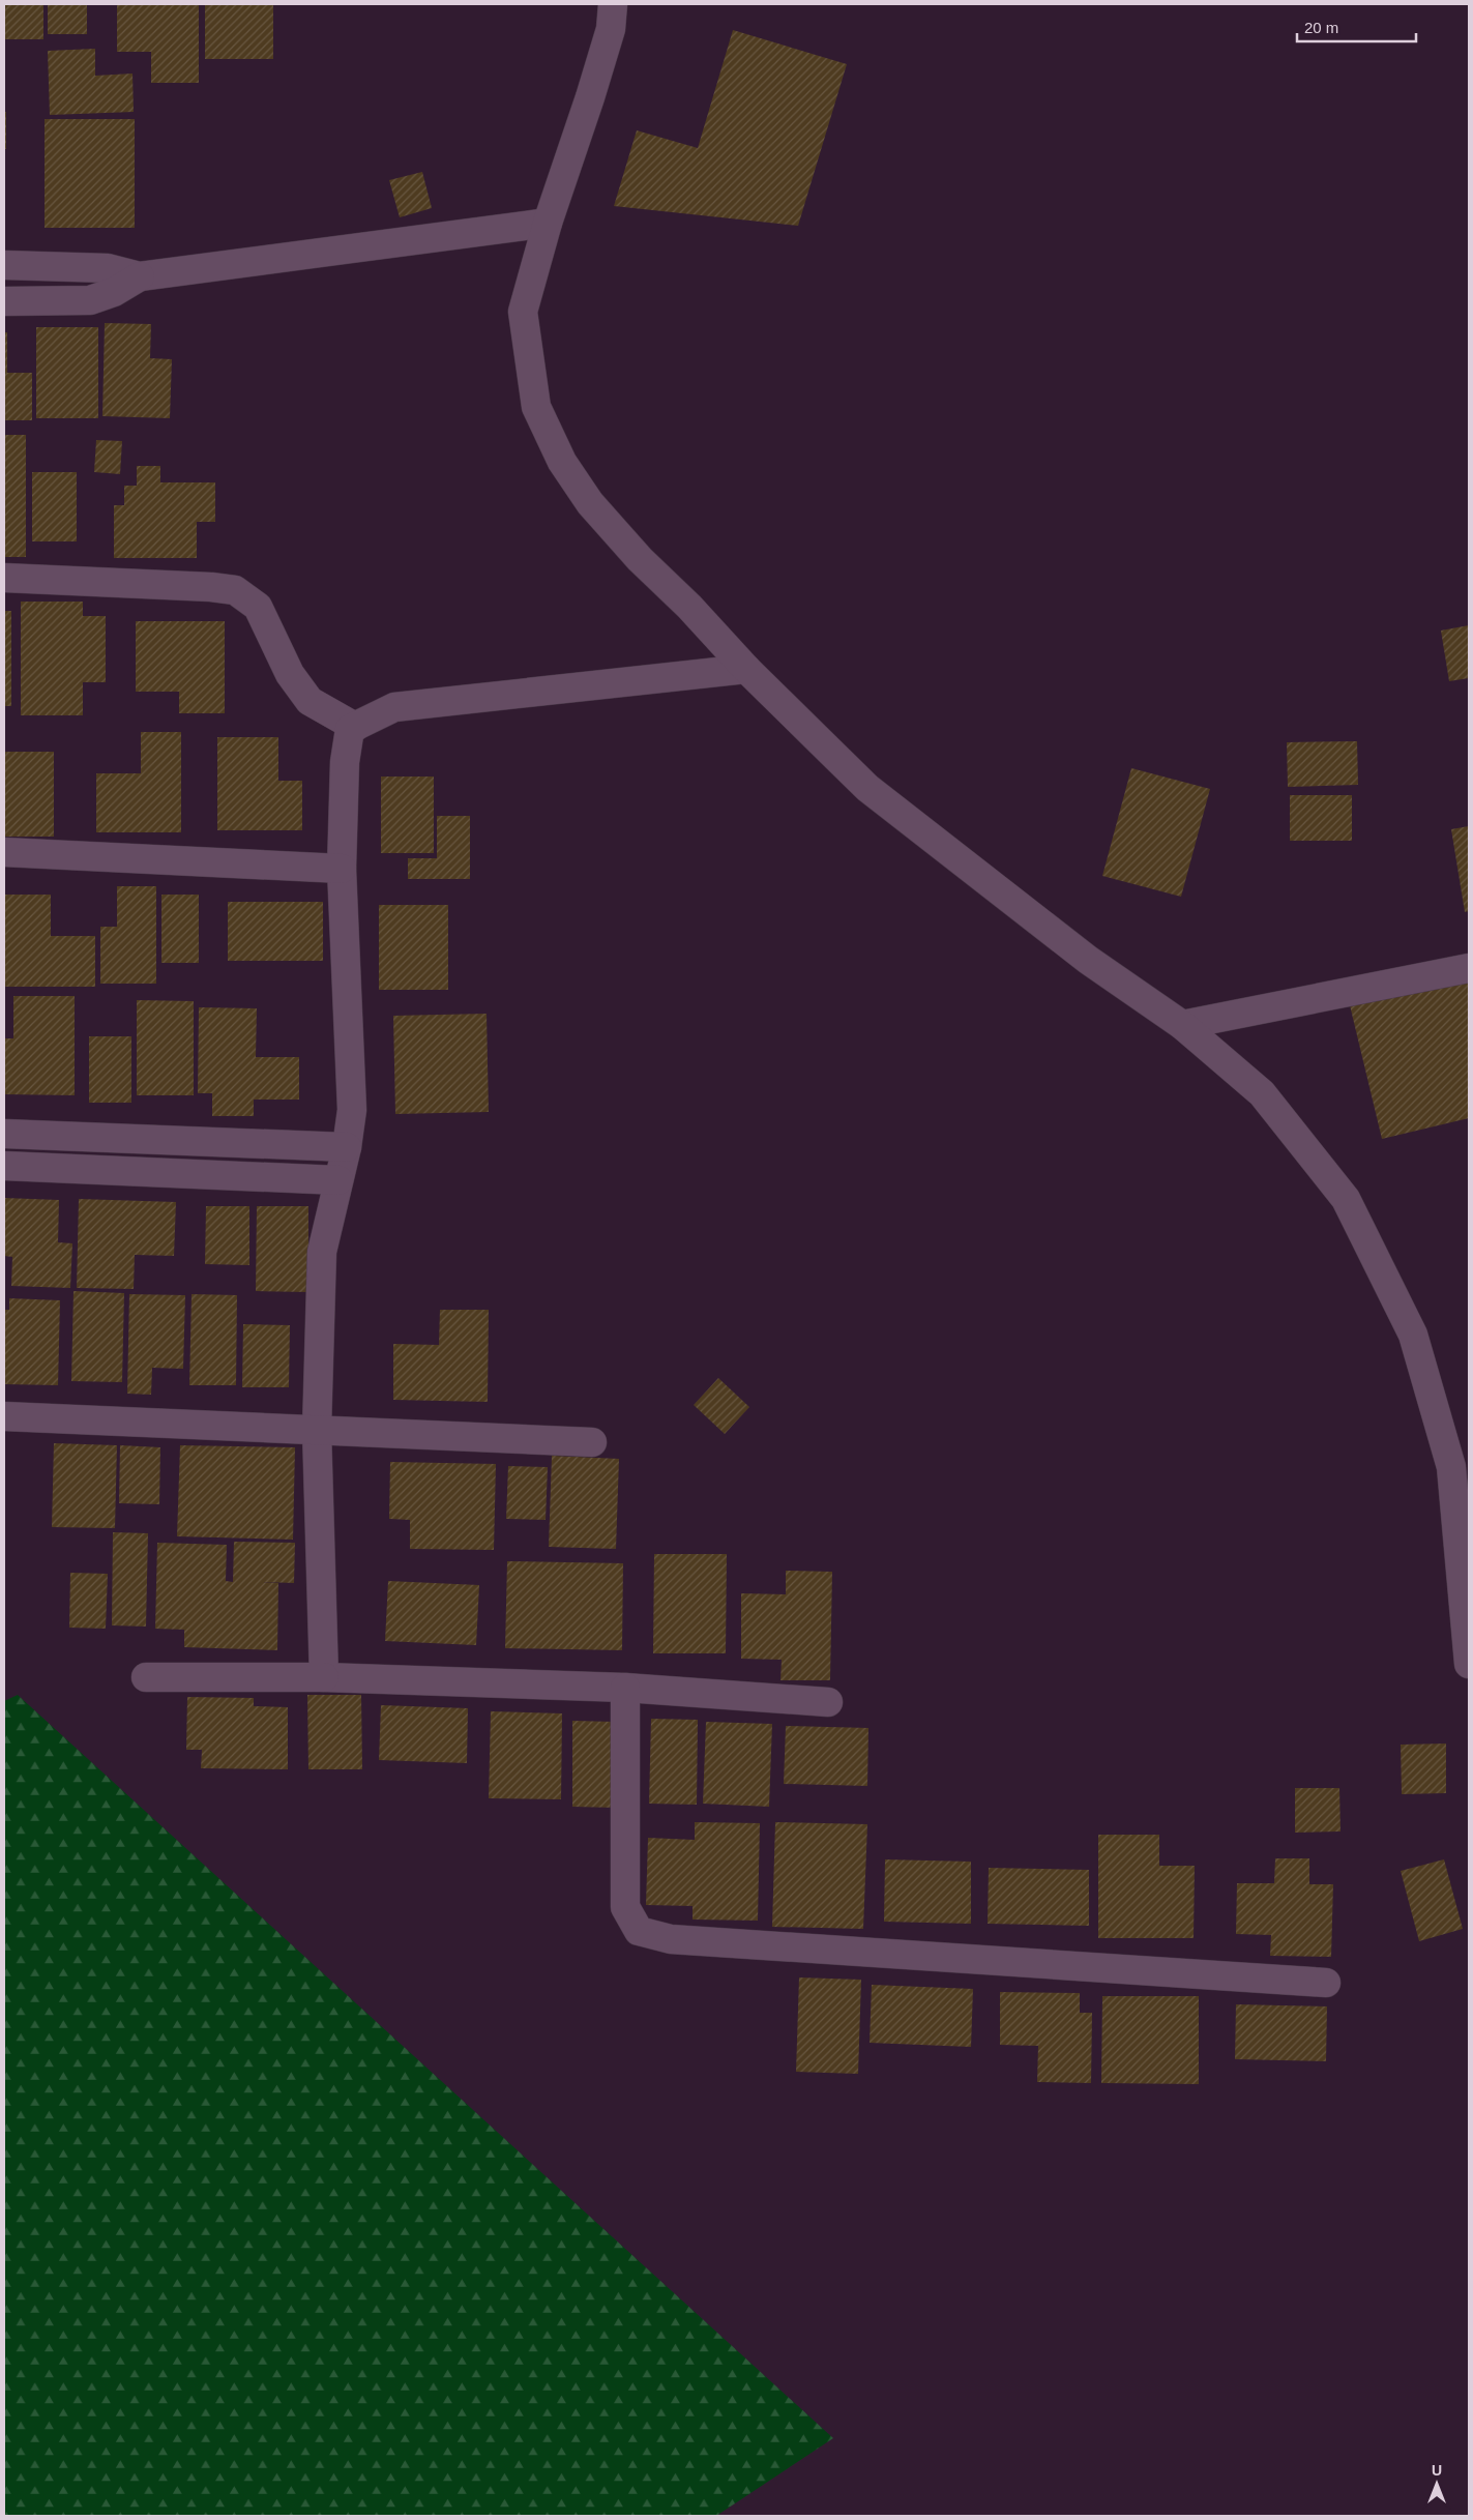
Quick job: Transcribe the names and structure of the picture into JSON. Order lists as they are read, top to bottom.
{
  "scale_bar": "20 m",
  "north": "top"
}
